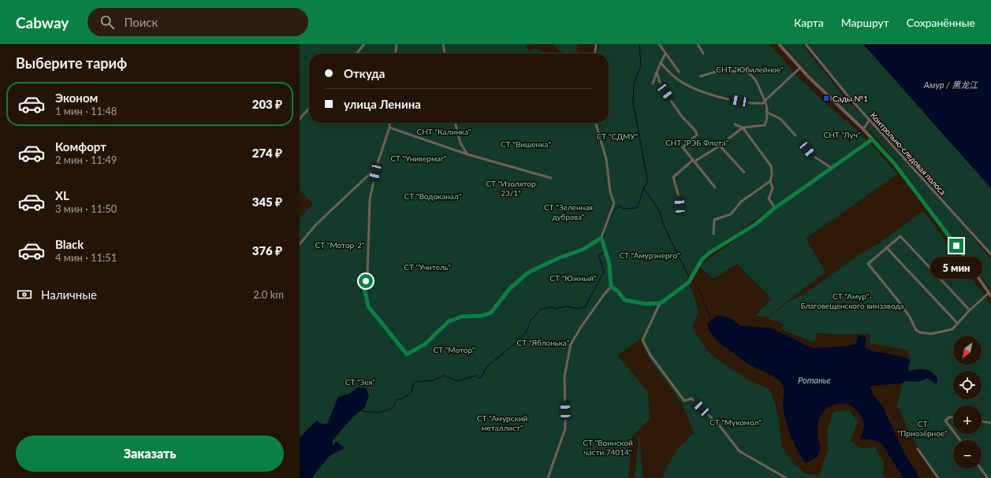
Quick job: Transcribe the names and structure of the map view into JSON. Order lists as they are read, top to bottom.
{
  "streets": {
    "street": ["Контрольно-следовая полоса"]
  },
  "water": ["Амур / 黑龙江", "Ротанье"],
  "parks": [
    "СНТ \"Юбилейное\"",
    "СНТ \"Калинка\"",
    "СНТ \"Луч\"",
    "СТ \"СДМУ\"",
    "СНТ \"РЭБ Флота\"",
    "СТ \"Вишенка\"",
    "СТ \"Универмаг\"",
    "СТ \"Изолятор 23/1\"",
    "СТ \"Водоканал\"",
    "СТ \"Зеленная дубрава\"",
    "СТ \"Мотор-2\"",
    "СТ \"Амурэнерго\"",
    "СТ \"Учитель\"",
    "СТ \"Южный\"",
    "СТ \"Амур\"- Благовещенского винзавода",
    "СТ \"Яблонька\"",
    "СТ \"Мотор\"",
    "СТ \"Зея\"",
    "СТ \"Амурский металлист\"",
    "СТ \"Мукомол\"",
    "СТ \"Приозёрное\"",
    "СТ \"Воинской части 74014\""
  ],
  "places": {
    "transit": ["Сады №1"]
  },
  "north": "bottom left",
  "page": {
    "header": "Cabway",
    "search": "Поиск",
    "nav": ["Карта", "Маршрут", "Сохранённые"],
    "heading": "Выберите тариф",
    "banner": ["Откуда", "улица Ленина"],
    "list": [
      {
        "name": "Эконом",
        "note": "1 мин · 11:48",
        "value": "203 ₽"
      },
      {
        "name": "Комфорт",
        "note": "2 мин · 11:49",
        "value": "274 ₽"
      },
      {
        "name": "XL",
        "note": "3 мин · 11:50",
        "value": "345 ₽"
      },
      {
        "name": "Black",
        "note": "4 мин · 11:51",
        "value": "376 ₽"
      }
    ],
    "bubble": "5 мин",
    "pay": ["Наличные", "2.0 km"],
    "map_buttons": ["+", "−"],
    "buttons": "Заказать"
  }
}
